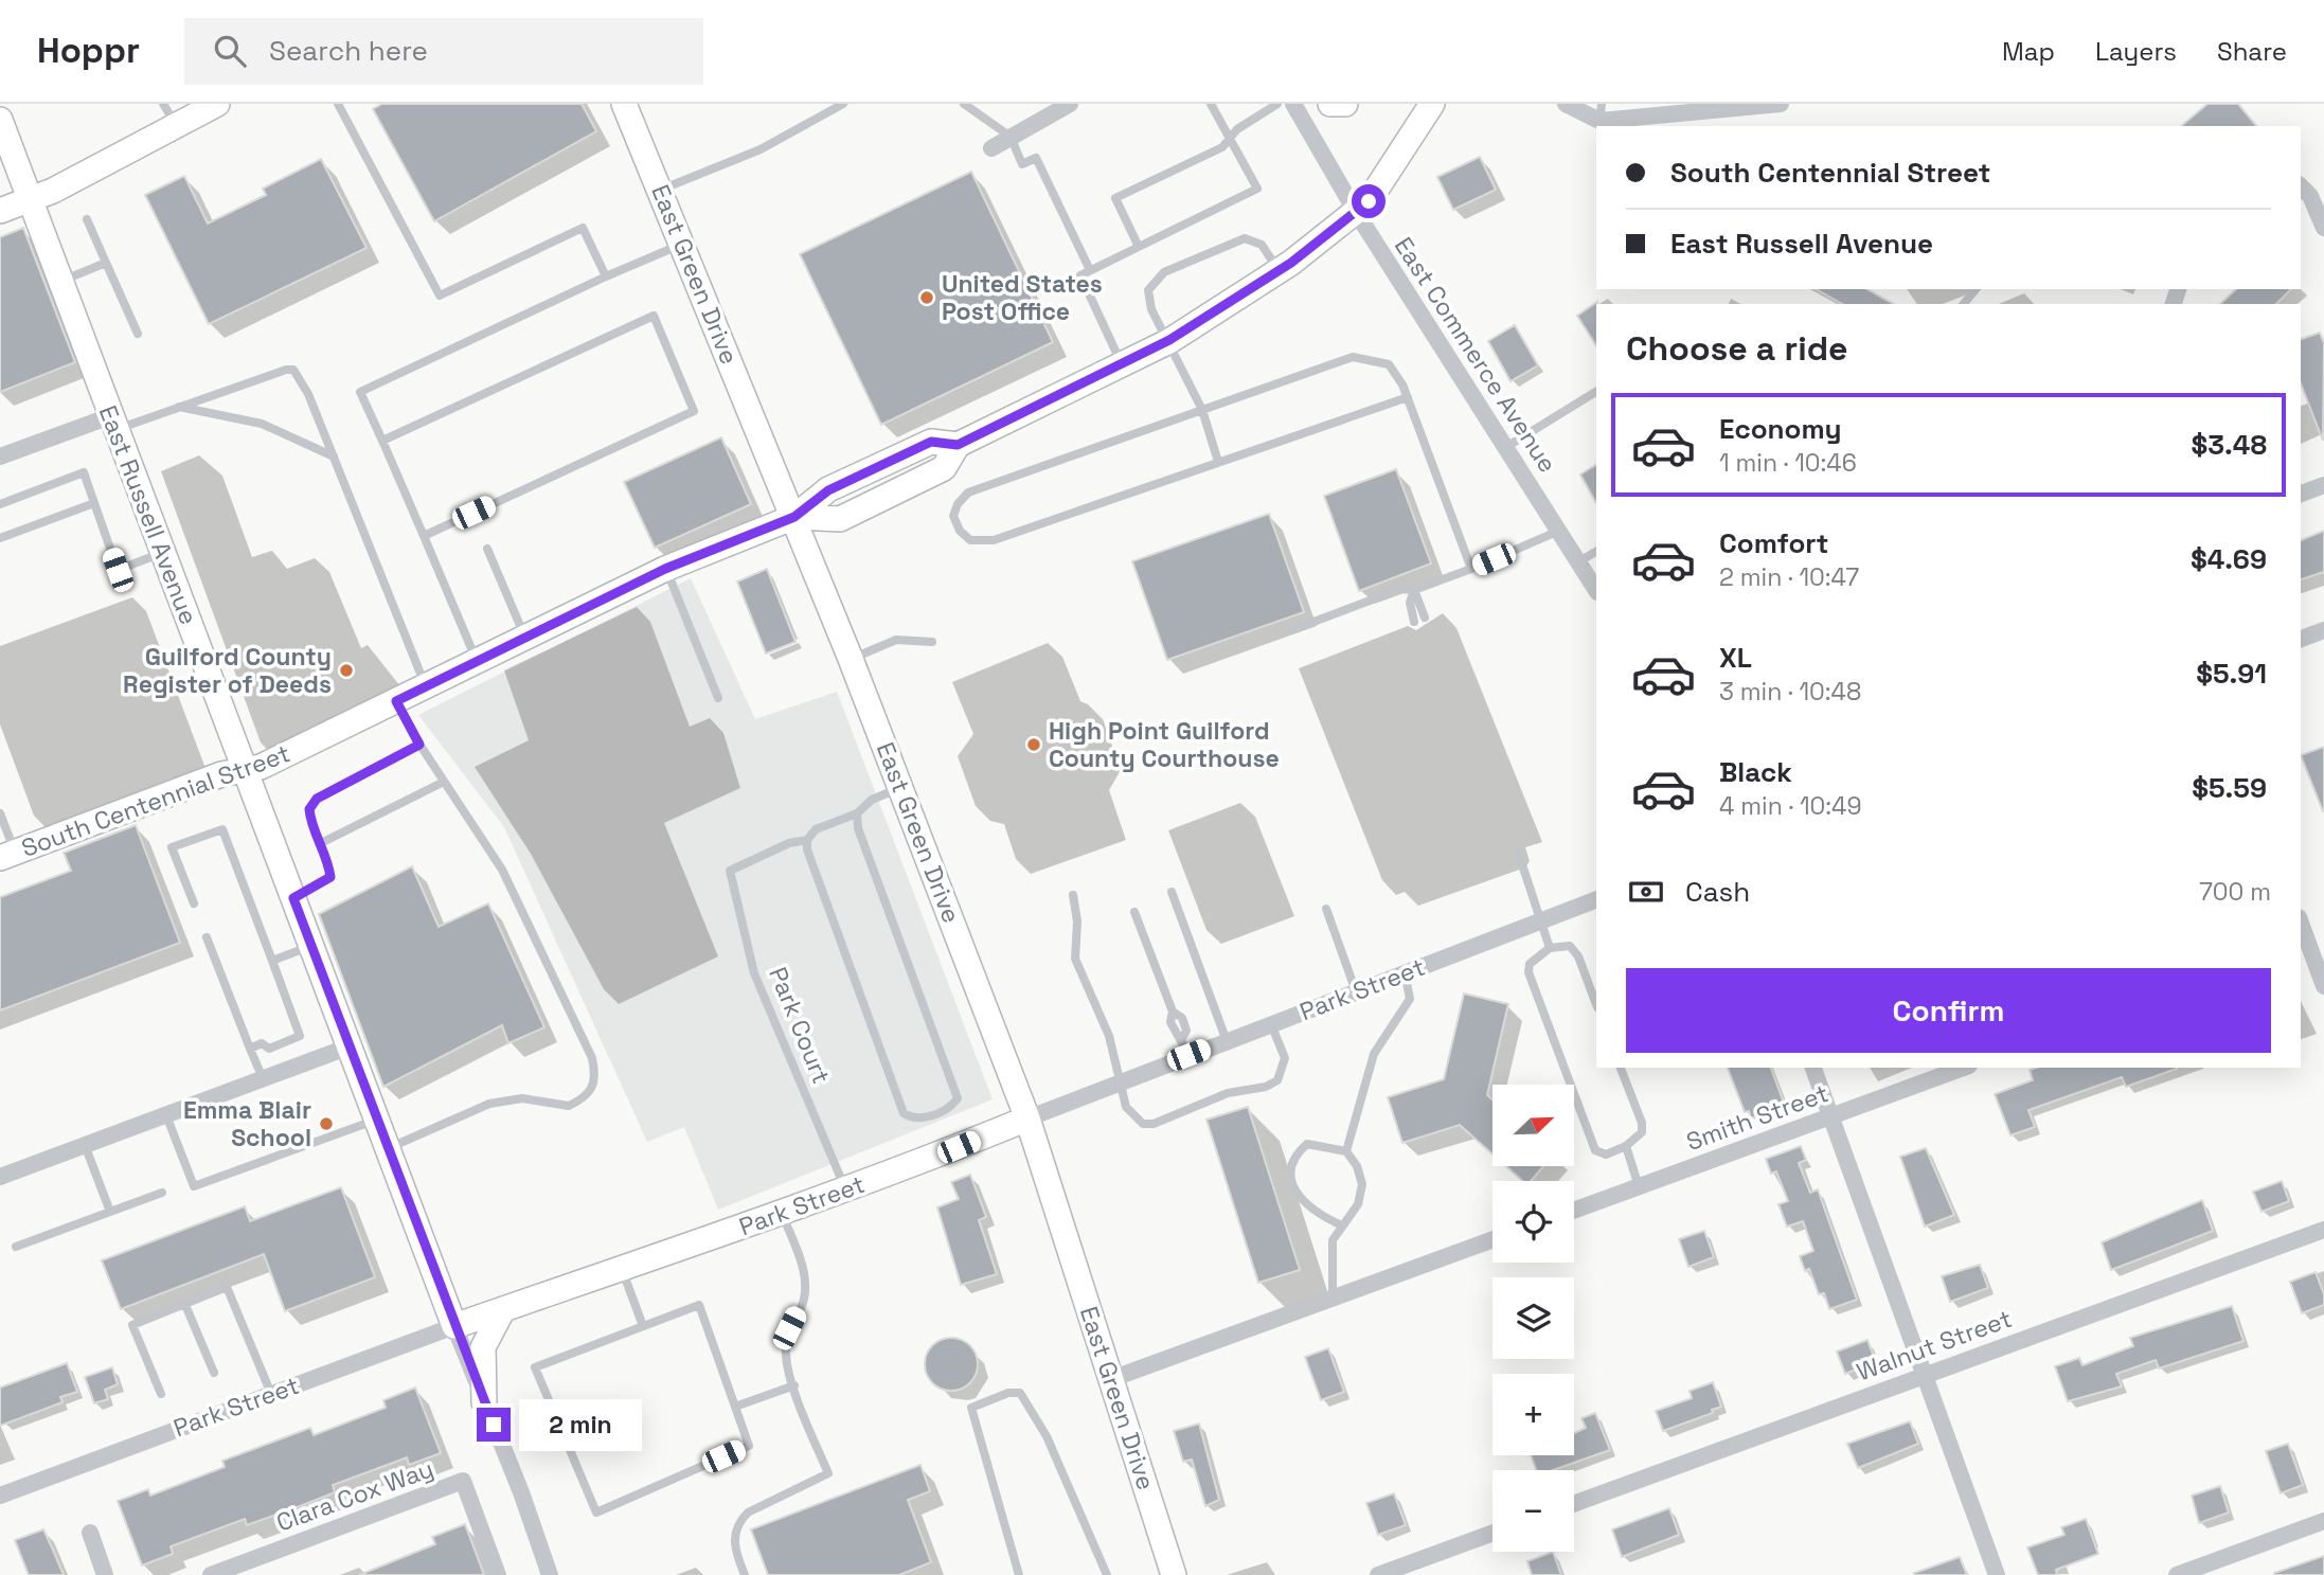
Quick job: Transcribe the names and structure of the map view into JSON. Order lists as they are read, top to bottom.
{
  "streets": {
    "main road": [
      "East Green Drive",
      "East Russell Avenue",
      "South Centennial Street",
      "Park Street"
    ],
    "street": [
      "East Commerce Avenue",
      "Smith Street",
      "Walnut Street",
      "Clara Cox Way"
    ],
    "lane": ["Park Court"]
  },
  "crossings": [
    ["East Green Drive", "South Centennial Street"],
    ["East Green Drive", "Park Street"],
    ["East Commerce Avenue", "South Centennial Street"],
    ["East Russell Avenue", "South Centennial Street"],
    ["East Russell Avenue", "Park Street"],
    ["Park Street", "Park Court"]
  ],
  "places": [
    "United States Post Office",
    "Guilford County Register of Deeds",
    "High Point Guilford County Courthouse",
    "Emma Blair School"
  ],
  "north": "top right",
  "page": {
    "header": "Hoppr",
    "search": "Search here",
    "nav": ["Map", "Layers", "Share"],
    "banner": ["South Centennial Street", "East Russell Avenue"],
    "heading": "Choose a ride",
    "list": [
      {
        "name": "Economy",
        "note": "1 min · 10:46",
        "value": "$3.48"
      },
      {
        "name": "Comfort",
        "note": "2 min · 10:47",
        "value": "$4.69"
      },
      {
        "name": "XL",
        "note": "3 min · 10:48",
        "value": "$5.91"
      },
      {
        "name": "Black",
        "note": "4 min · 10:49",
        "value": "$5.59"
      }
    ],
    "pay": ["Cash", "700 m"],
    "buttons": "Confirm",
    "map_buttons": ["+", "−"],
    "bubble": "2 min"
  }
}
